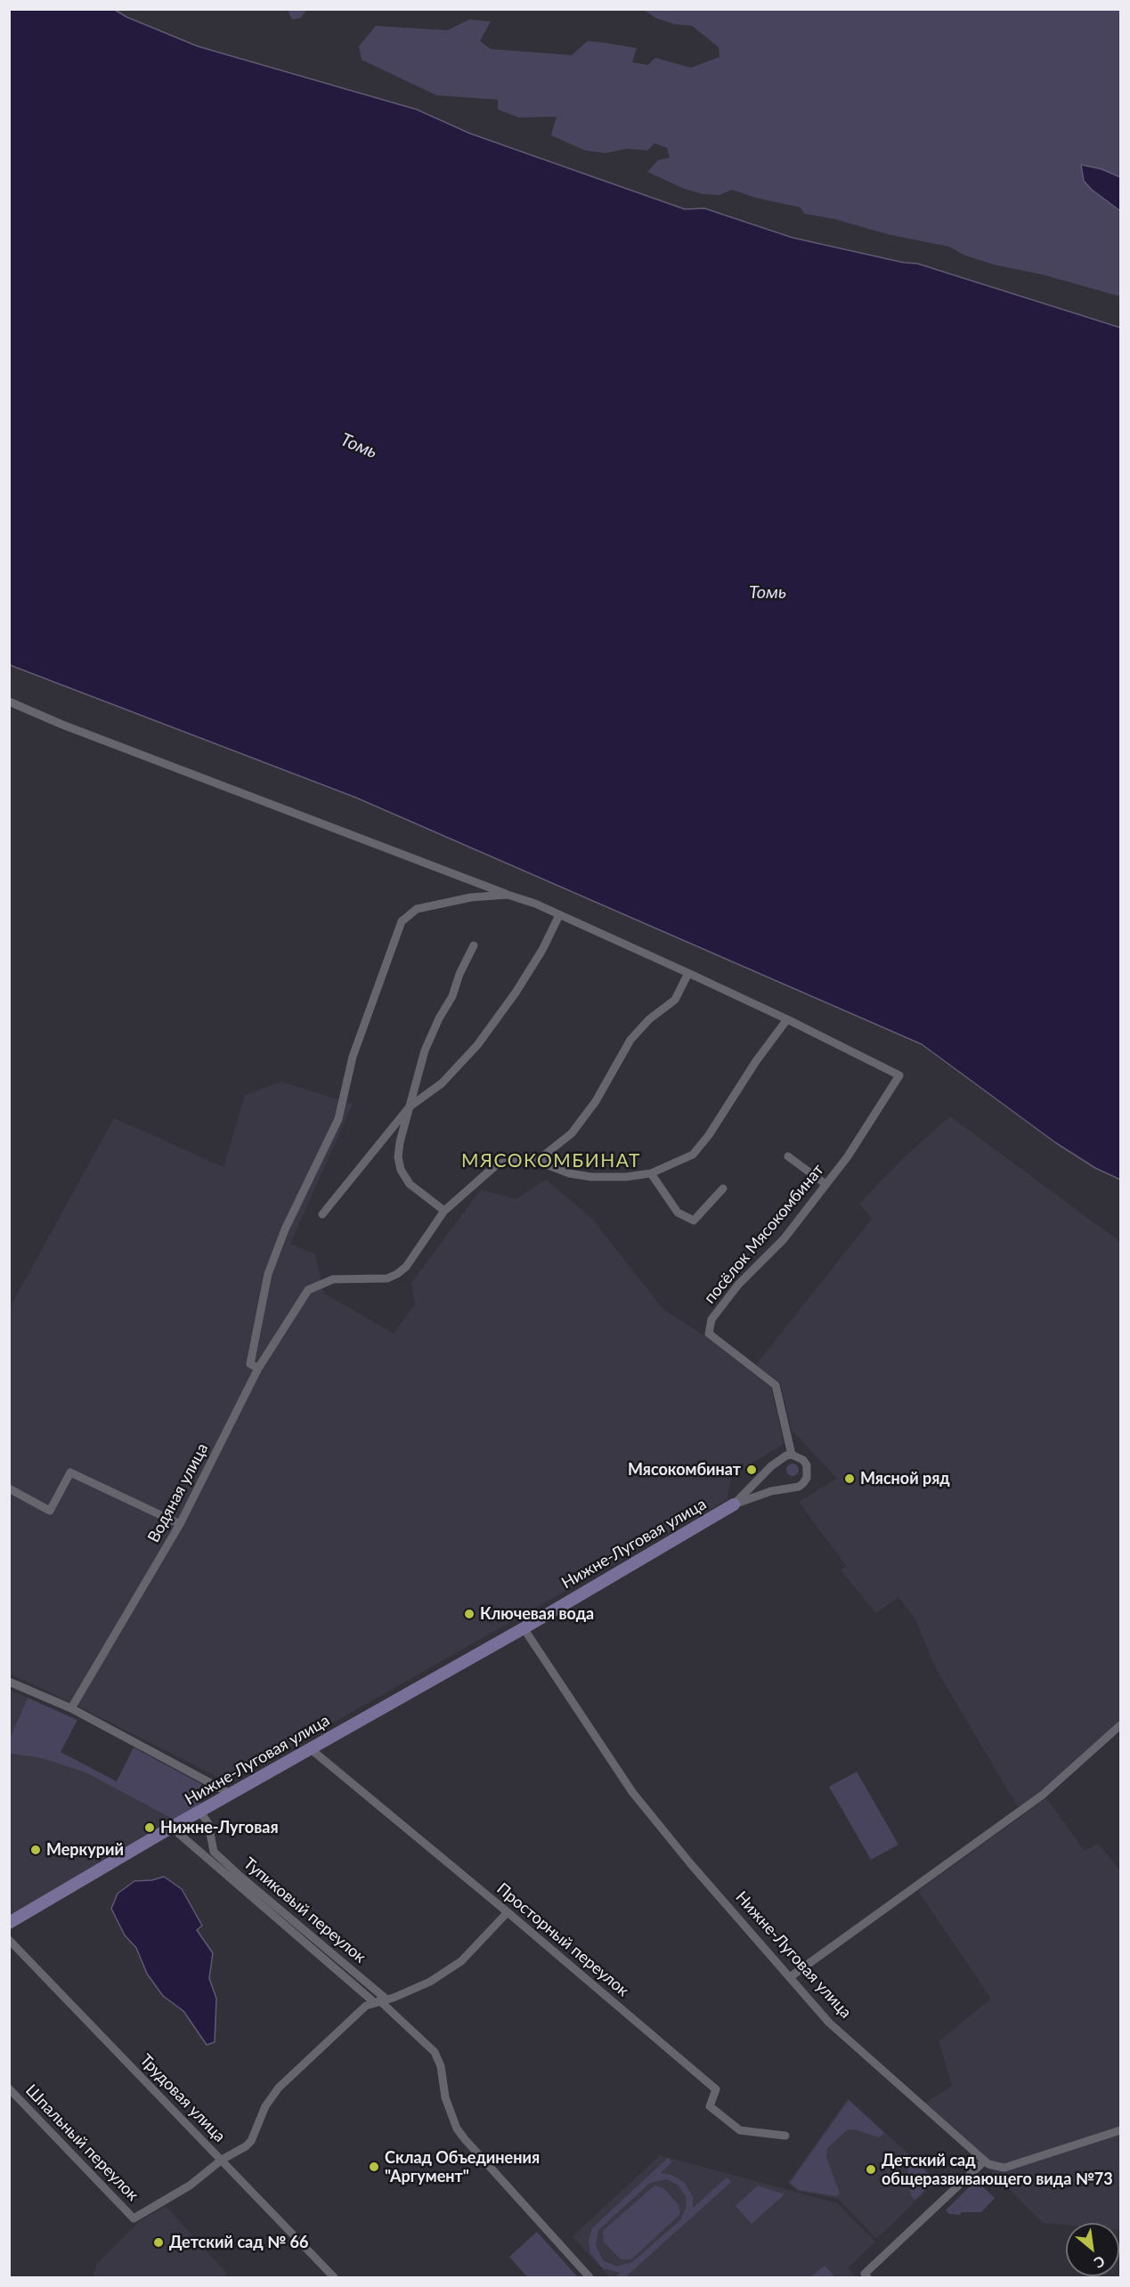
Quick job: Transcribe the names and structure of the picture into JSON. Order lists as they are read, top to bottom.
{
  "streets": {
    "street": [
      "посёлок Мясокомбинат",
      "Водяная улица",
      "Нижне-Луговая улица",
      "Тупиковый переулок",
      "Просторный переулок",
      "Трудовая улица",
      "Шпальный переулок"
    ]
  },
  "crossings": [
    ["посёлок Мясокомбинат", "Водяная улица"],
    ["Нижне-Луговая улица", "Тупиковый переулок"],
    ["Нижне-Луговая улица", "Просторный переулок"],
    ["Трудовая улица", "Шпальный переулок"]
  ],
  "districts": ["МЯСОКОМБИНАТ"],
  "water": ["Томь"],
  "places": [
    "Мясокомбинат",
    "Мясной ряд",
    "Ключевая вода",
    "Нижне-Луговая",
    "Меркурий",
    "Склад Объединения \"Аргумент\"",
    "Детский сад общеразвивающего вида №73",
    "Детский сад № 66"
  ],
  "north": "bottom right"
}
